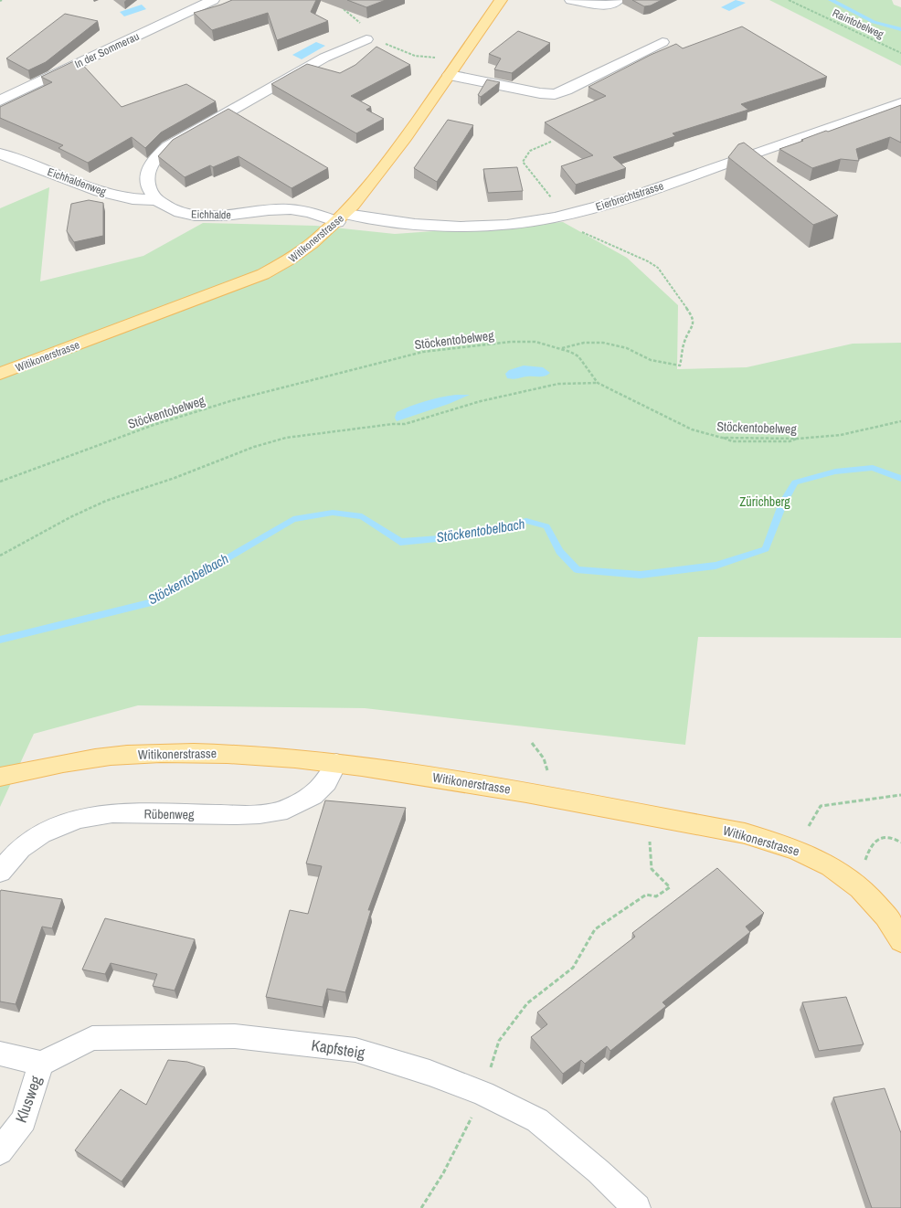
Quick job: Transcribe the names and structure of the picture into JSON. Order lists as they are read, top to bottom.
{
  "streets": {
    "main road": ["Witikonerstrasse"],
    "street": [
      "In der Sommerau",
      "Eichhaldenweg",
      "Eierbrechtstrasse",
      "Eichhalde",
      "Rübenweg",
      "Kapfsteig",
      "Klusweg"
    ],
    "path": ["Raintobelweg", "Stöckentobelweg"]
  },
  "crossings": [
    ["Eichhaldenweg", "Eichhalde"],
    ["Eierbrechtstrasse", "Eichhalde"],
    ["Eierbrechtstrasse", "Witikonerstrasse"],
    ["Eichhalde", "Witikonerstrasse"],
    ["Witikonerstrasse", "Rübenweg"],
    ["Kapfsteig", "Klusweg"]
  ],
  "water": ["Stöckentobelbach"],
  "parks": ["Zürichberg"]
}
